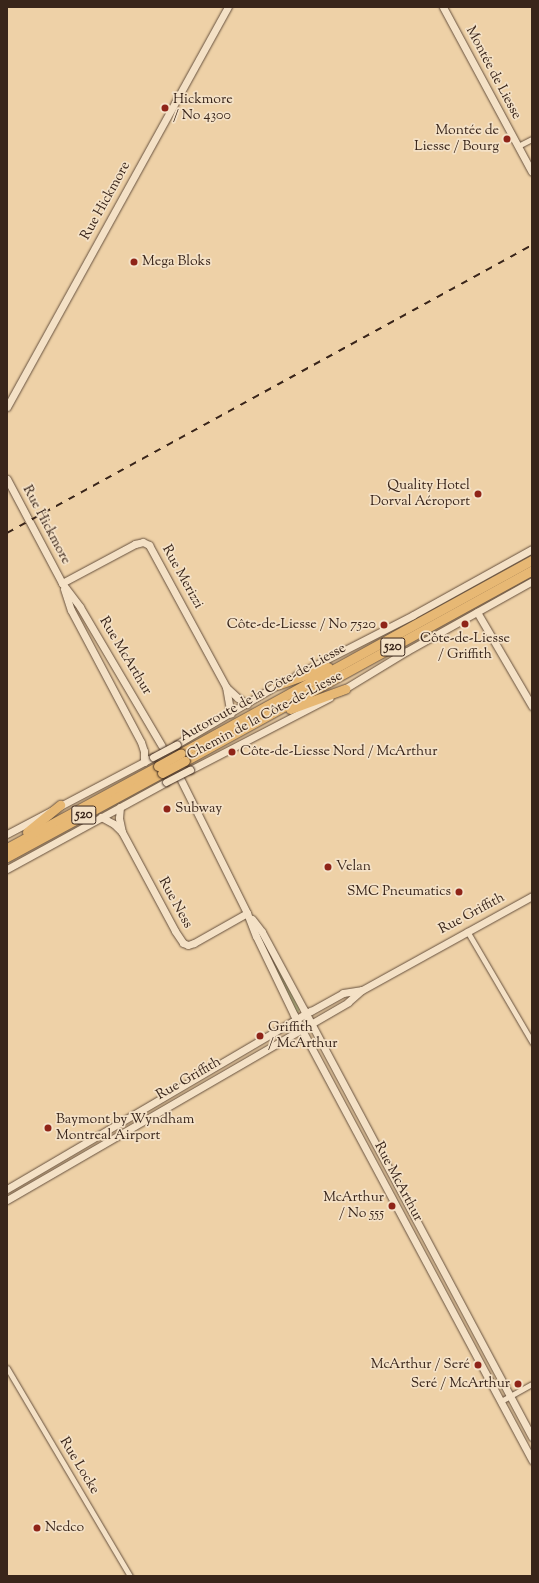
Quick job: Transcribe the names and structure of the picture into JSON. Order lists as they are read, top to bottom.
{
  "streets": {
    "highway": ["520", "Autoroute de la Côte-de-Liesse"],
    "street": [
      "Montée de Liesse",
      "Rue Hickmore",
      "Rue Merizzi",
      "Rue McArthur",
      "Chemin de la Côte-de-Liesse",
      "Rue Ness",
      "Rue Griffith",
      "Rue Locke"
    ]
  },
  "crossings": [
    ["Rue Hickmore", "Rue Merizzi"],
    ["Rue Hickmore", "Rue McArthur"],
    ["Rue Merizzi", "Rue McArthur"],
    ["Rue Merizzi", "Chemin de la Côte-de-Liesse"],
    ["Rue McArthur", "Rue Ness"],
    ["Rue McArthur", "Rue Griffith"],
    ["Chemin de la Côte-de-Liesse", "Rue Ness"]
  ],
  "places": [
    "Hickmore / No 4300",
    "Montée de Liesse / Bourg",
    "Mega Bloks",
    "Quality Hotel Dorval Aéroport",
    "Côte-de-Liesse / Griffith",
    "Côte-de-Liesse / No 7520",
    "Côte-de-Liesse Nord / McArthur",
    "Subway",
    "Velan",
    "SMC Pneumatics",
    "Griffith / McArthur",
    "Baymont by Wyndham Montreal Airport",
    "McArthur / No 555",
    "McArthur / Seré",
    "Seré / McArthur",
    "Nedco"
  ]
}
